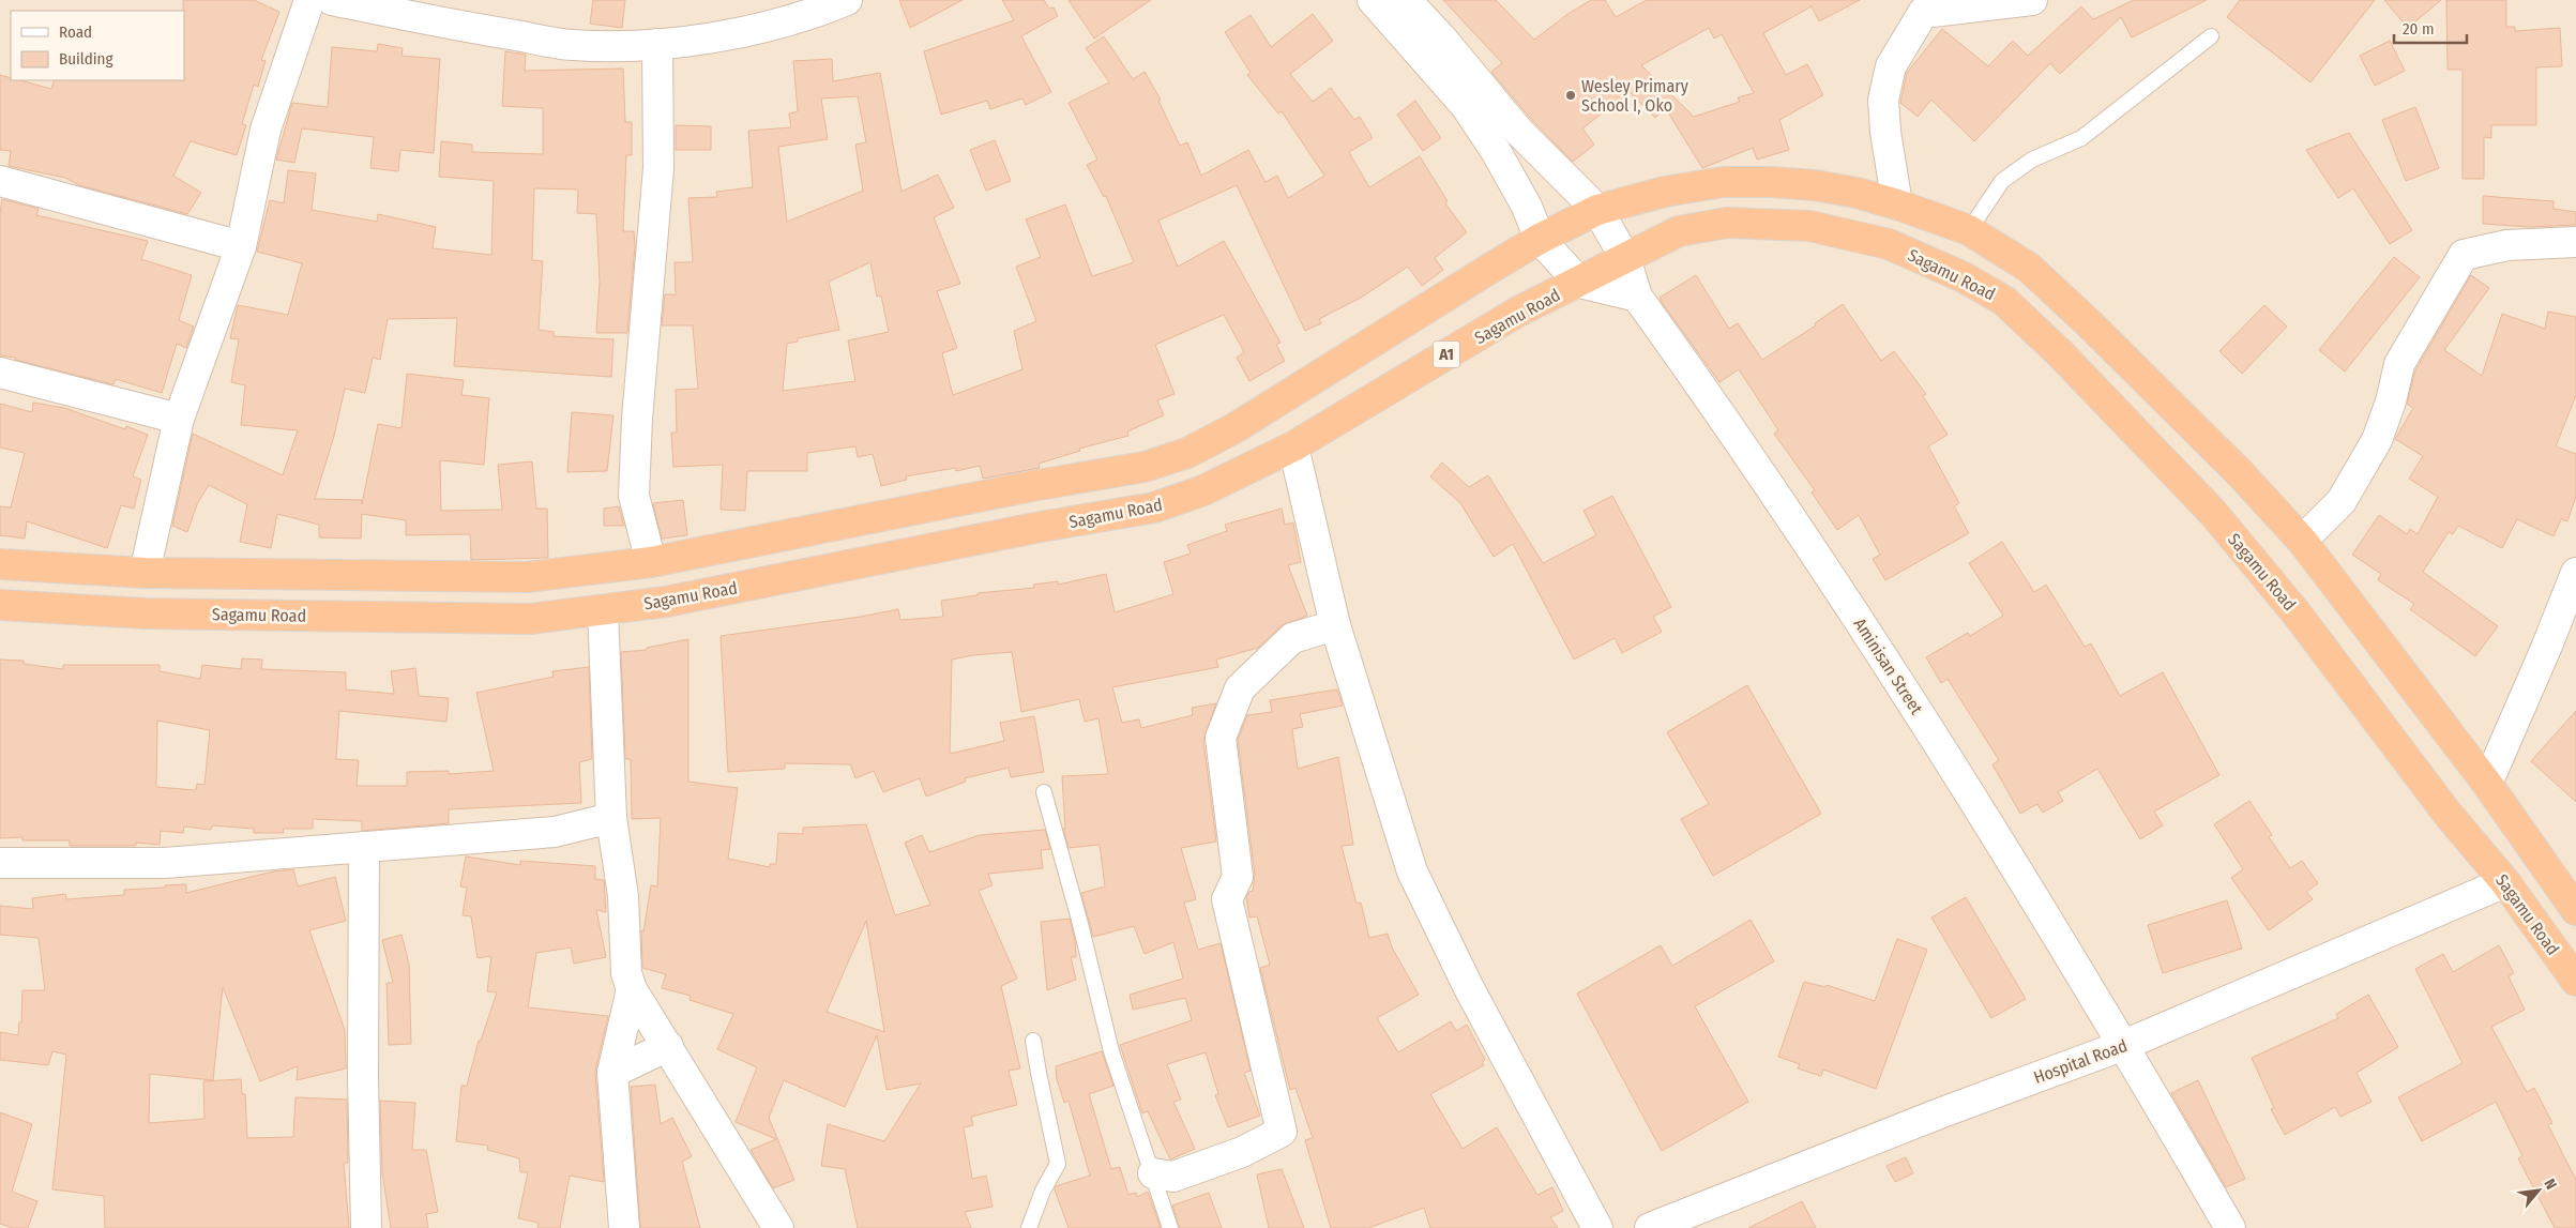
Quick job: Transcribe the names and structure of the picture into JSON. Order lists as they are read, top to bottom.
{
  "streets": {
    "highway": ["Sagamu Road", "A1"],
    "street": ["Aminisan Street", "Hospital Road"]
  },
  "crossings": [
    ["Sagamu Road", "Aminisan Street"],
    ["Sagamu Road", "Hospital Road"],
    ["Aminisan Street", "Hospital Road"]
  ],
  "places": ["Wesley Primary School I, Oko"],
  "legend": ["Road", "Building"],
  "scale_bar": "20 m",
  "north": "top right"
}
